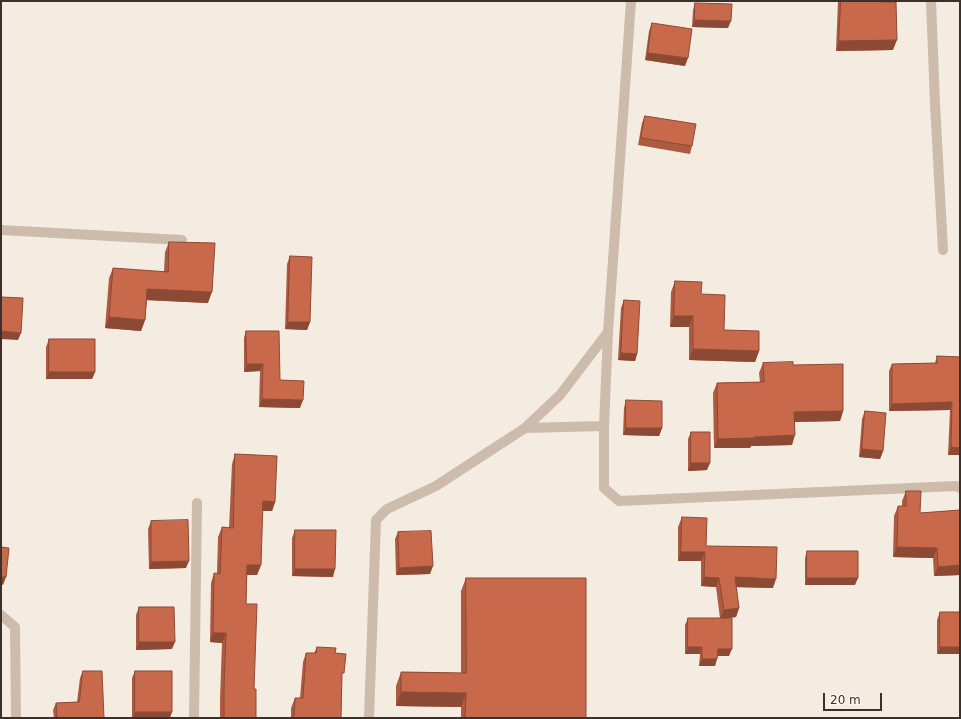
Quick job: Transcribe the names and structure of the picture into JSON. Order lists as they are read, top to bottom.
{
  "scale_bar": "20 m"
}
